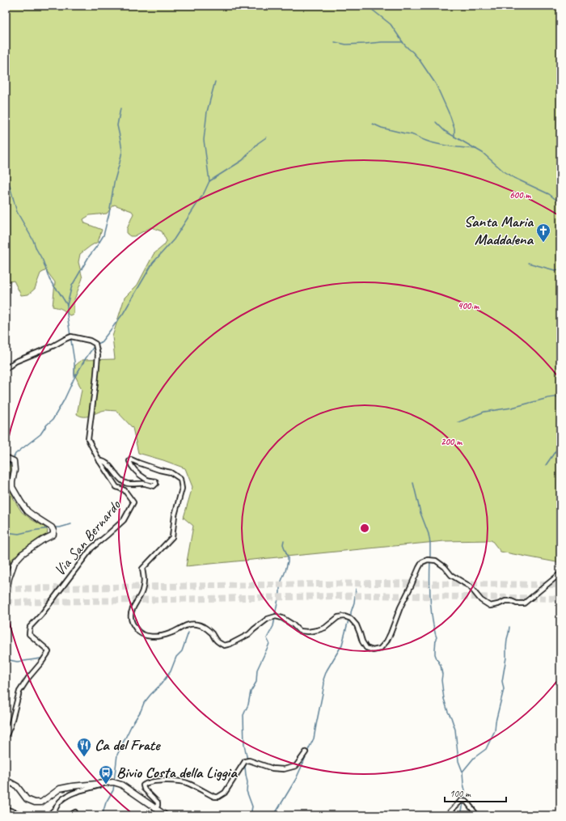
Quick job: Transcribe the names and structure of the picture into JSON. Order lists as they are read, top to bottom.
{
  "streets": {
    "street": ["Via San Bernardo"]
  },
  "places": {
    "church": ["Santa Maria Maddalena"],
    "restaurant": ["Ca del Frate"],
    "bus stop": ["Bivio Costa della Liggia"]
  },
  "scale_bar": "100 m",
  "rings": ["600 m", "400 m", "200 m"]
}
